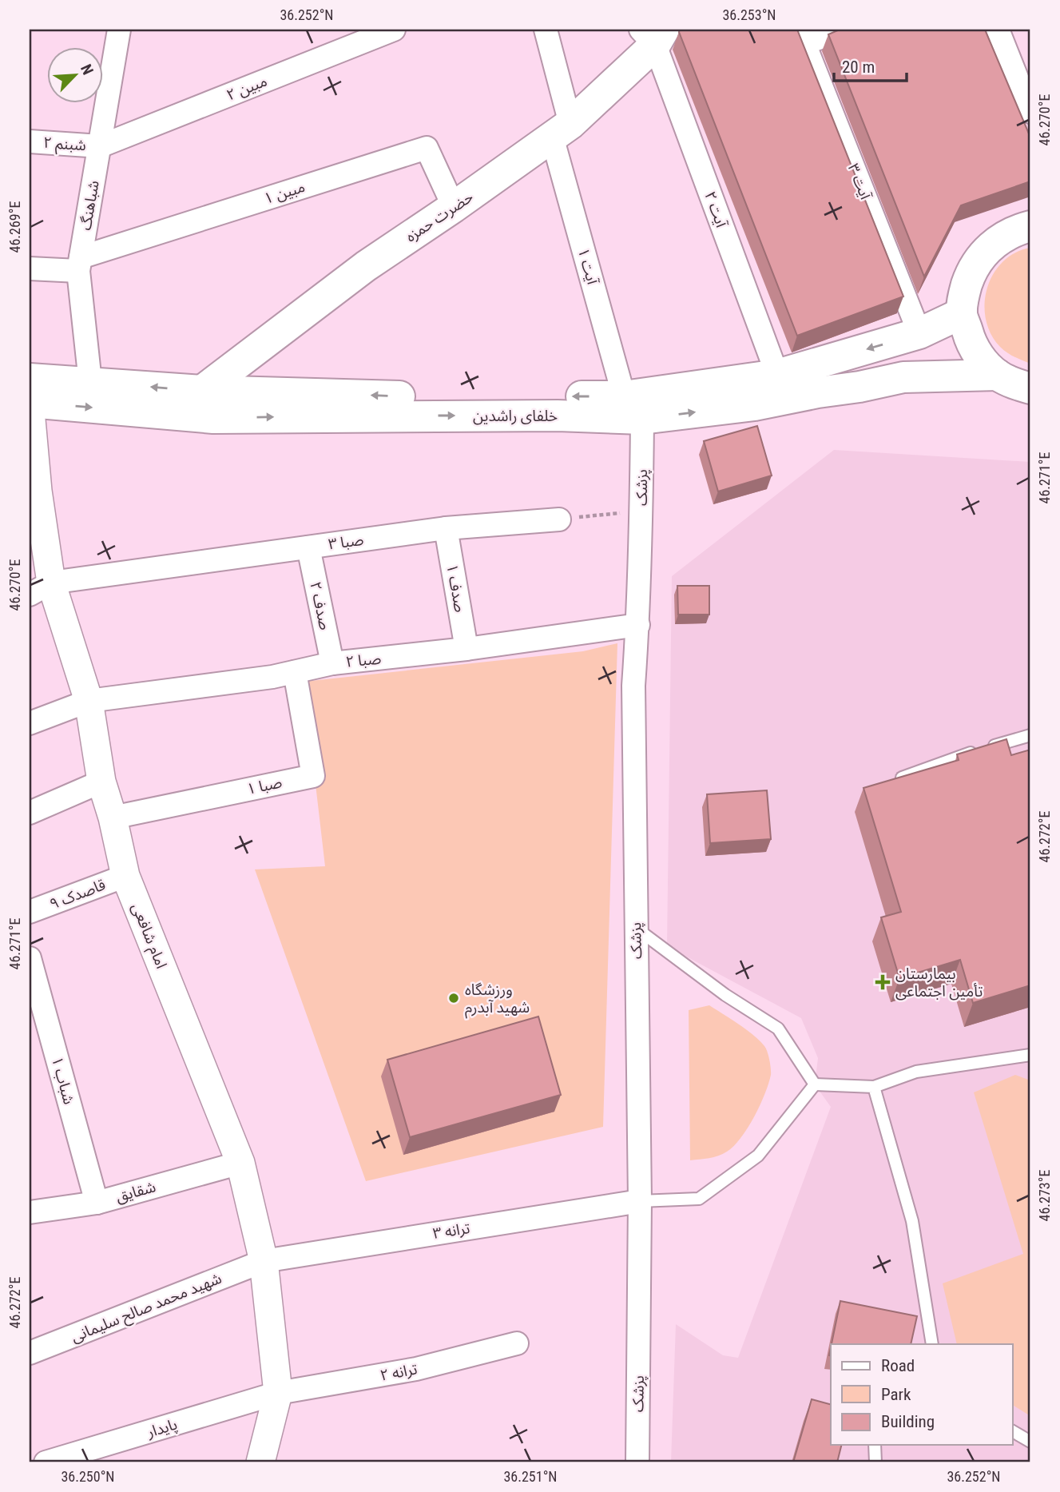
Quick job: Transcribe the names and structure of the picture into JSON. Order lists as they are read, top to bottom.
{
  "streets": {
    "main road": ["حضرت حمزه", "خلفای راشدین"],
    "street": [
      "مبین ۲",
      "شبنم ۲",
      "آیت ۳",
      "مبین ۱",
      "شباهنگ",
      "آیت ۲",
      "آیت ۱",
      "پزشک",
      "صبا ۳",
      "صدف ۱",
      "صدف ۲",
      "صبا ۲",
      "صبا ۱",
      "قاصدک ۹",
      "امام شافعی",
      "شباب ۱",
      "شقایق",
      "ترانه ۳",
      "شهید محمد صالح سلیمانی",
      "ترانه ۲",
      "پایدار"
    ]
  },
  "crossings": [
    ["مبین ۲", "شبنم ۲"],
    ["مبین ۲", "شباهنگ"],
    ["شبنم ۲", "شباهنگ"],
    ["آیت ۳", "خلفای راشدین"],
    ["مبین ۱", "شباهنگ"],
    ["مبین ۱", "حضرت حمزه"],
    ["شباهنگ", "خلفای راشدین"],
    ["آیت ۲", "حضرت حمزه"],
    ["آیت ۲", "خلفای راشدین"],
    ["حضرت حمزه", "آیت ۱"],
    ["حضرت حمزه", "خلفای راشدین"],
    ["آیت ۱", "خلفای راشدین"],
    ["آیت ۱", "پزشک"],
    ["خلفای راشدین", "پزشک"],
    ["خلفای راشدین", "امام شافعی"],
    ["پزشک", "صبا ۲"],
    ["پزشک", "ترانه ۳"],
    ["صبا ۳", "صدف ۱"],
    ["صبا ۳", "صدف ۲"],
    ["صبا ۳", "امام شافعی"],
    ["صدف ۱", "صبا ۲"],
    ["صدف ۲", "صبا ۲"],
    ["صبا ۲", "صبا ۱"],
    ["صبا ۲", "امام شافعی"],
    ["صبا ۱", "امام شافعی"],
    ["قاصدک ۹", "امام شافعی"],
    ["امام شافعی", "شقایق"],
    ["امام شافعی", "ترانه ۳"],
    ["امام شافعی", "شهید محمد صالح سلیمانی"],
    ["امام شافعی", "ترانه ۲"],
    ["امام شافعی", "پایدار"],
    ["شباب ۱", "شقایق"],
    ["ترانه ۳", "شهید محمد صالح سلیمانی"],
    ["ترانه ۲", "پایدار"]
  ],
  "places": {
    "health": ["بیمارستان تأمین اجتماعی"],
    "other": ["ورزشگاه شهید آبدرم"]
  },
  "legend": ["Road", "Park", "Building"],
  "scale_bar": "20 m",
  "north": "top right",
  "coordinates": [
    "36.252°N",
    "36.253°N",
    "46.270°E",
    "46.269°E",
    "46.271°E",
    "46.272°E",
    "46.273°E",
    "36.250°N",
    "36.251°N"
  ]
}
